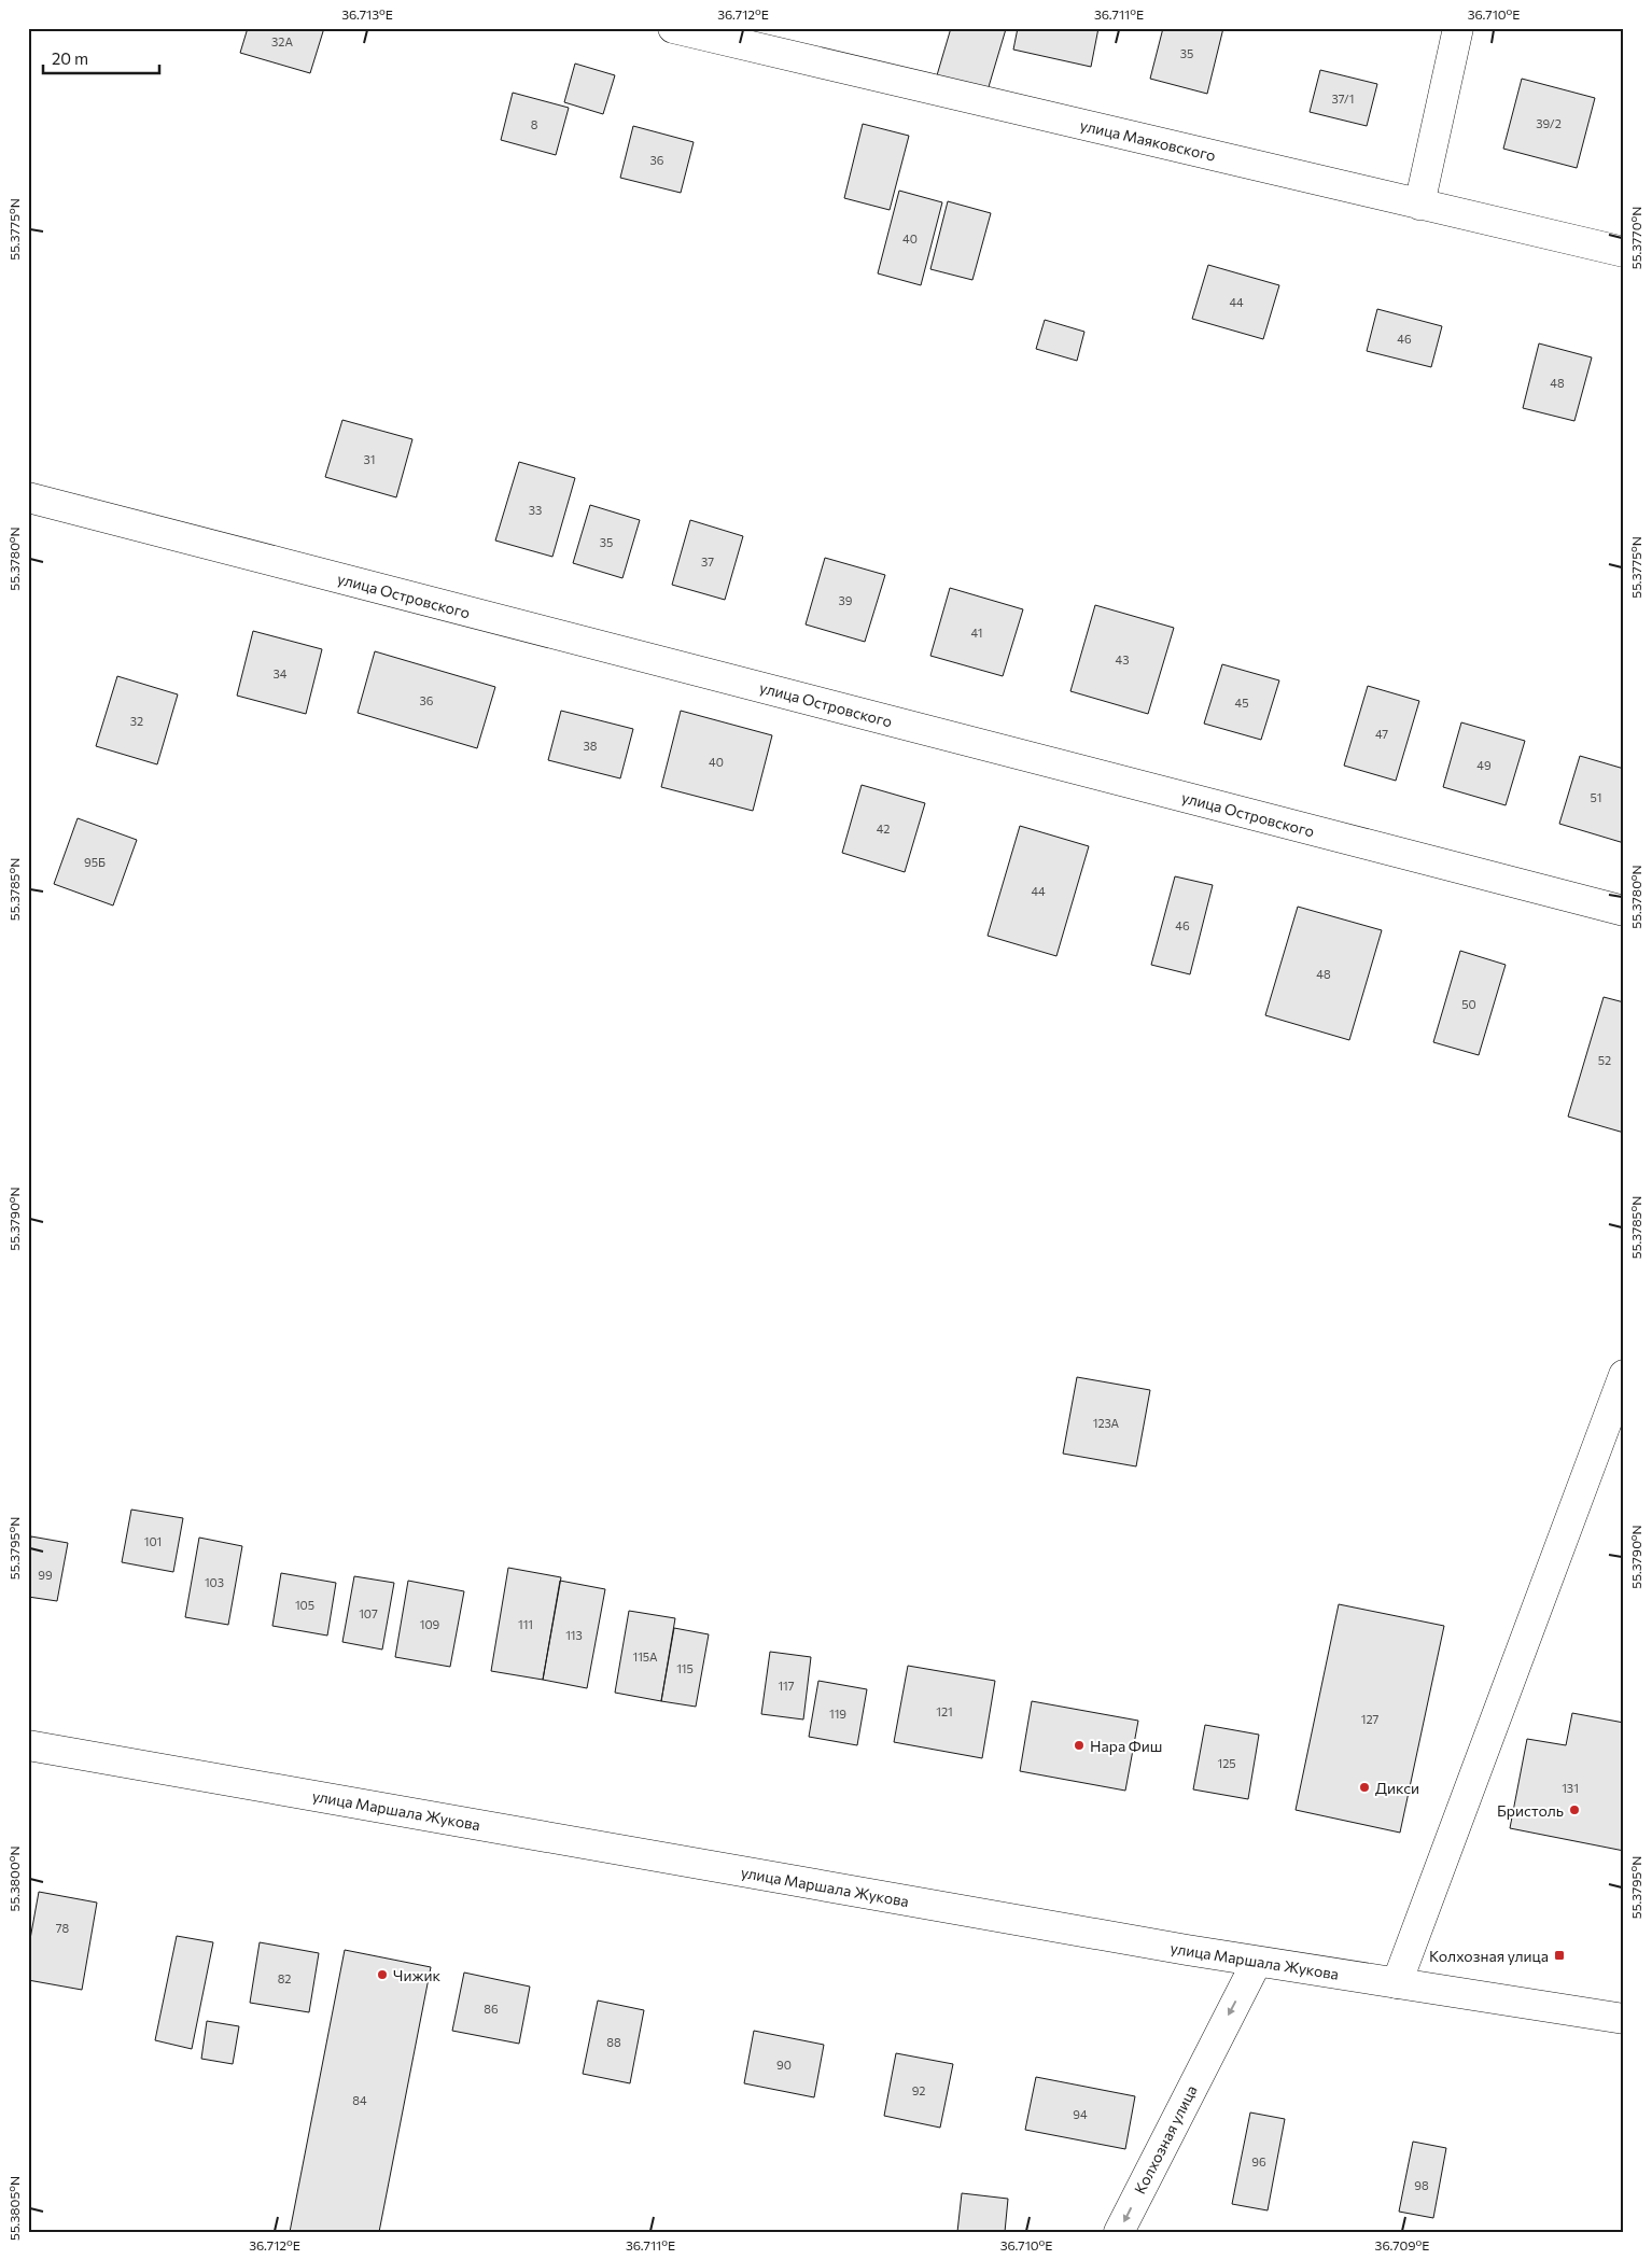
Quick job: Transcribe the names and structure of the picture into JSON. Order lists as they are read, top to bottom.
{
  "streets": {
    "street": [
      "улица Маяковского",
      "улица Островского",
      "улица Маршала Жукова",
      "Колхозная улица"
    ]
  },
  "crossings": [
    ["улица Маршала Жукова", "Колхозная улица"]
  ],
  "one_way": ["Колхозная улица"],
  "places": {
    "other": [
      "Нара Фиш",
      "Дикси",
      "Бристоль",
      "Чижик"
    ],
    "transit": ["Колхозная улица"]
  },
  "house_numbers": [
    "32А",
    "35",
    "37/1",
    "39/2",
    "8",
    "36",
    "40",
    "44",
    "46",
    "48",
    "31",
    "33",
    "35",
    "37",
    "39",
    "41",
    "43",
    "34",
    "36",
    "45",
    "32",
    "47",
    "38",
    "40",
    "49",
    "51",
    "42",
    "95Б",
    "44",
    "46",
    "48",
    "50",
    "52",
    "123А",
    "101",
    "99",
    "103",
    "105",
    "107",
    "109",
    "111",
    "113",
    "115А",
    "115",
    "117",
    "121",
    "119",
    "127",
    "125",
    "131",
    "78",
    "82",
    "86",
    "88",
    "90",
    "92",
    "84",
    "94",
    "96",
    "98"
  ],
  "scale_bar": "20 m",
  "coordinates": [
    "36.713°E",
    "36.712°E",
    "36.711°E",
    "36.710°E",
    "55.3775°N",
    "55.3770°N",
    "55.3780°N",
    "55.3785°N",
    "55.3790°N",
    "55.3795°N",
    "55.3800°N",
    "55.3805°N",
    "36.709°E"
  ]
}
